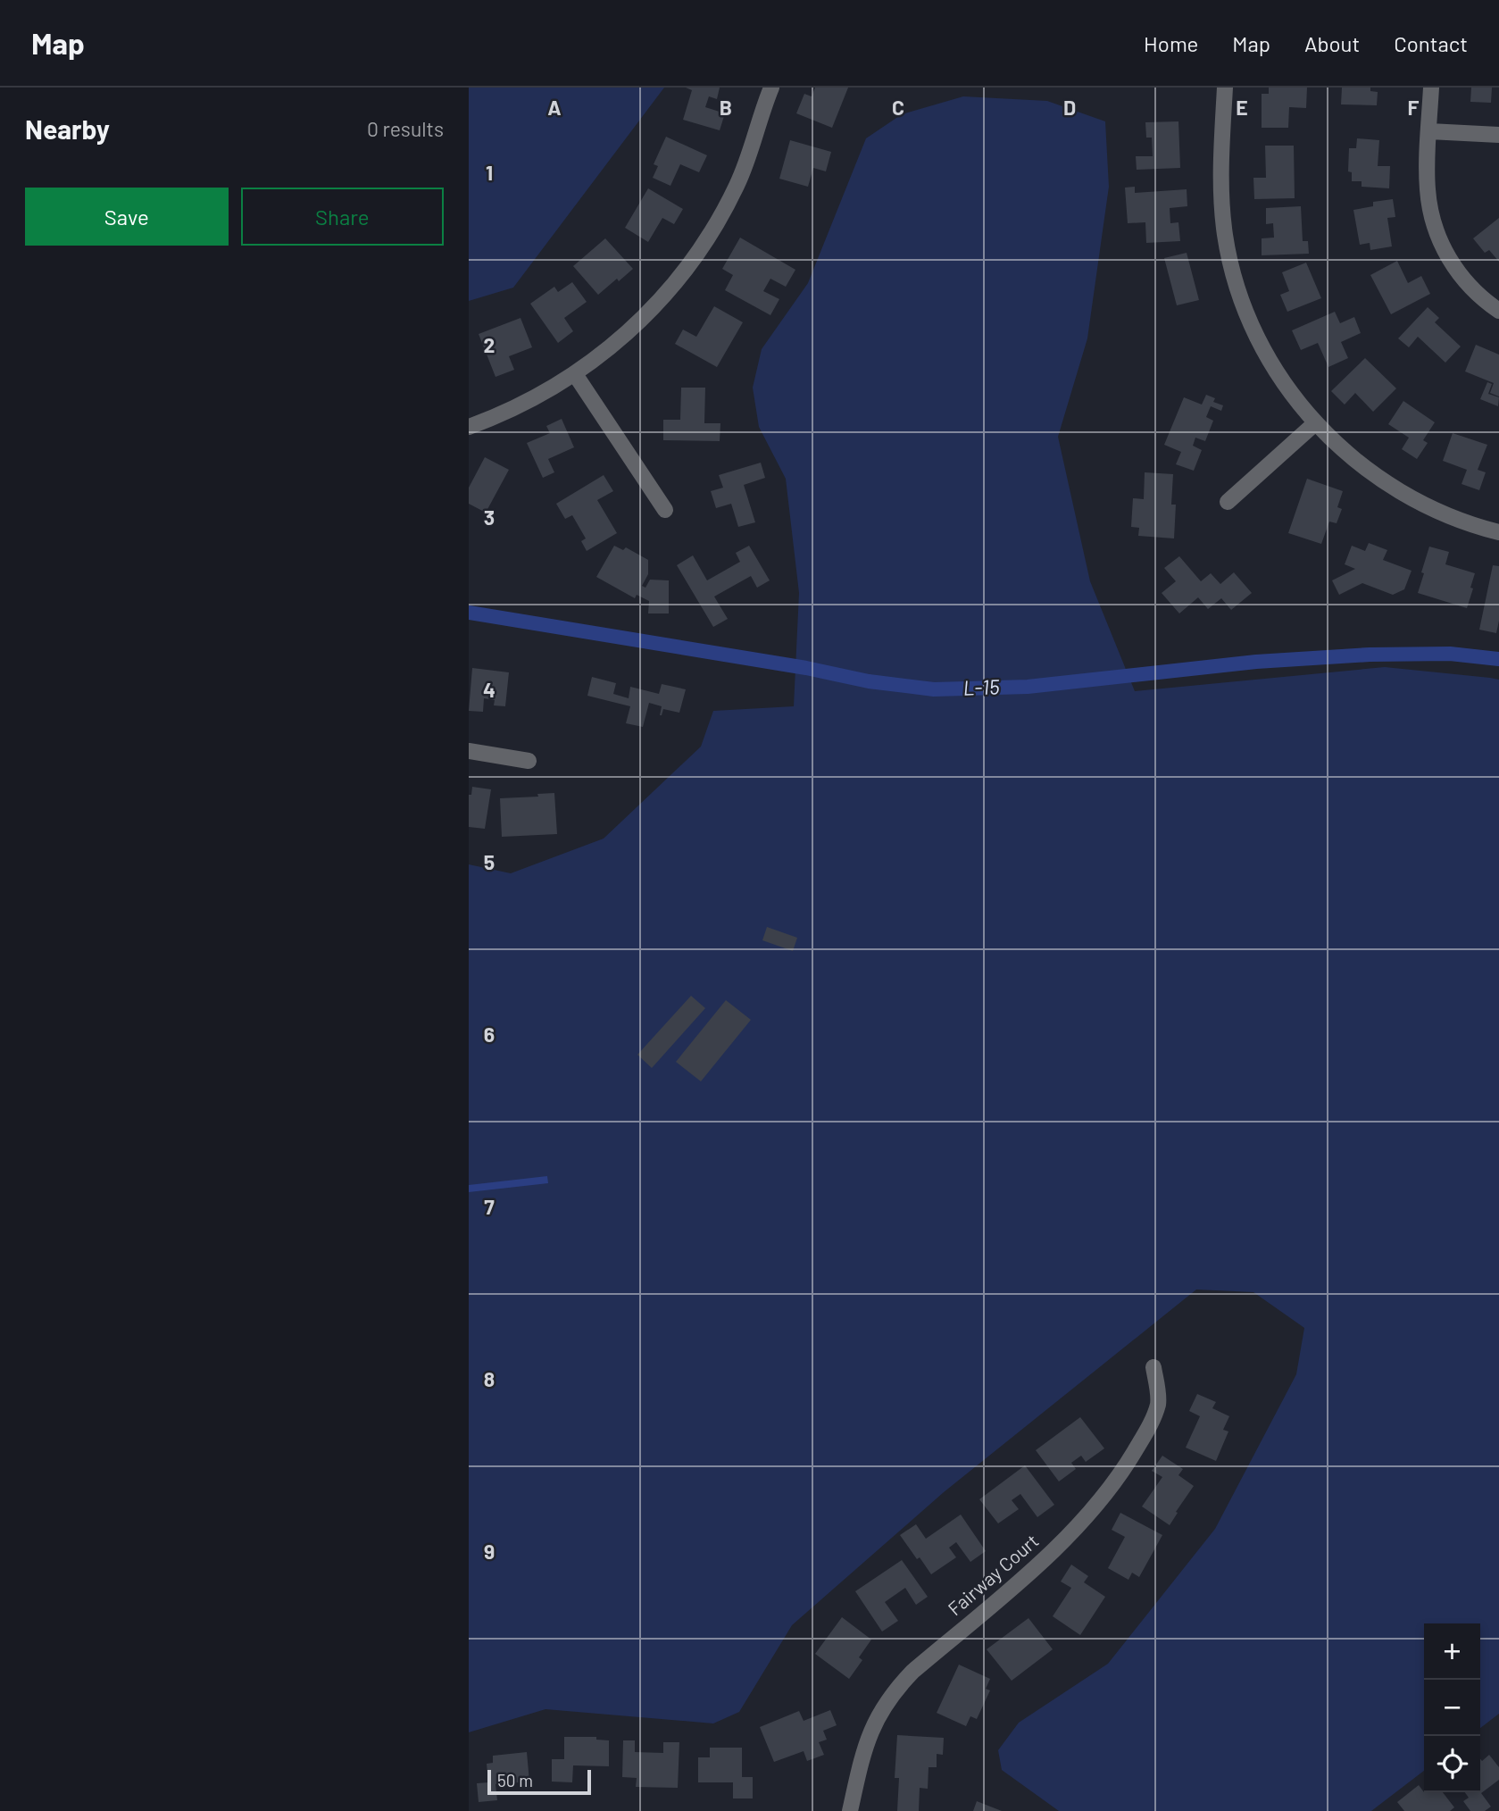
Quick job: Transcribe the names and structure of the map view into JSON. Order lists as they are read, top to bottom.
{
  "streets": {
    "street": ["Fairway Court"]
  },
  "water": ["L-15"],
  "scale_bar": "50 m",
  "page": {
    "header": "Map",
    "nav": [
      "Home",
      "Map",
      "About",
      "Contact"
    ],
    "heading": ["Nearby", "0 results"],
    "buttons": ["Save", "Share"],
    "map_buttons": ["+", "−"],
    "scale": "50 m"
  },
  "grid": {
    "columns": [
      "A",
      "B",
      "C",
      "D",
      "E",
      "F"
    ],
    "rows": [
      "1",
      "2",
      "3",
      "4",
      "5",
      "6",
      "7",
      "8",
      "9"
    ]
  }
}
